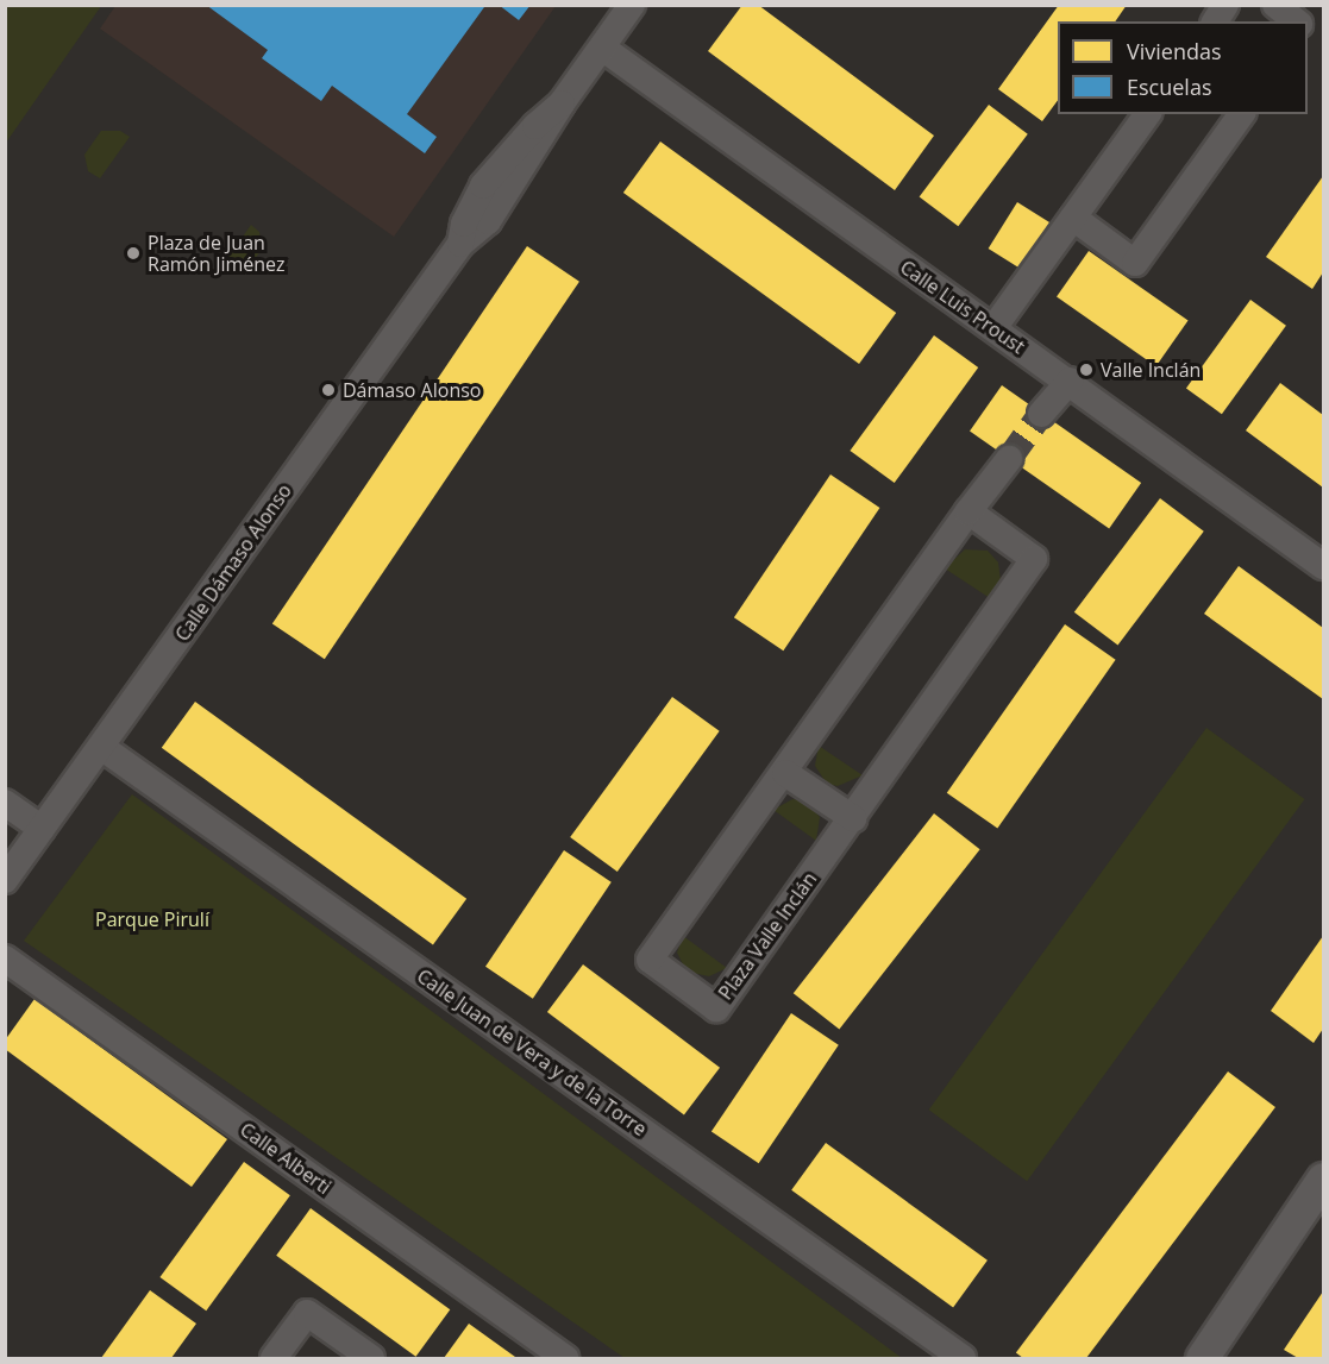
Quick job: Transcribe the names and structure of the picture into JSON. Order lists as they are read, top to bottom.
{
  "streets": {
    "street": [
      "Calle Luis Proust",
      "Calle Dámaso Alonso",
      "Plaza Valle Inclán",
      "Calle Juan de Vera y de la Torre",
      "Calle Alberti"
    ]
  },
  "crossings": [
    ["Calle Luis Proust", "Calle Dámaso Alonso"],
    ["Calle Dámaso Alonso", "Calle Juan de Vera y de la Torre"]
  ],
  "parks": ["Parque Pirulí"],
  "places": ["Plaza de Juan Ramón Jiménez", "Valle Inclán", "Dámaso Alonso"],
  "legend": ["Viviendas", "Escuelas"]
}
